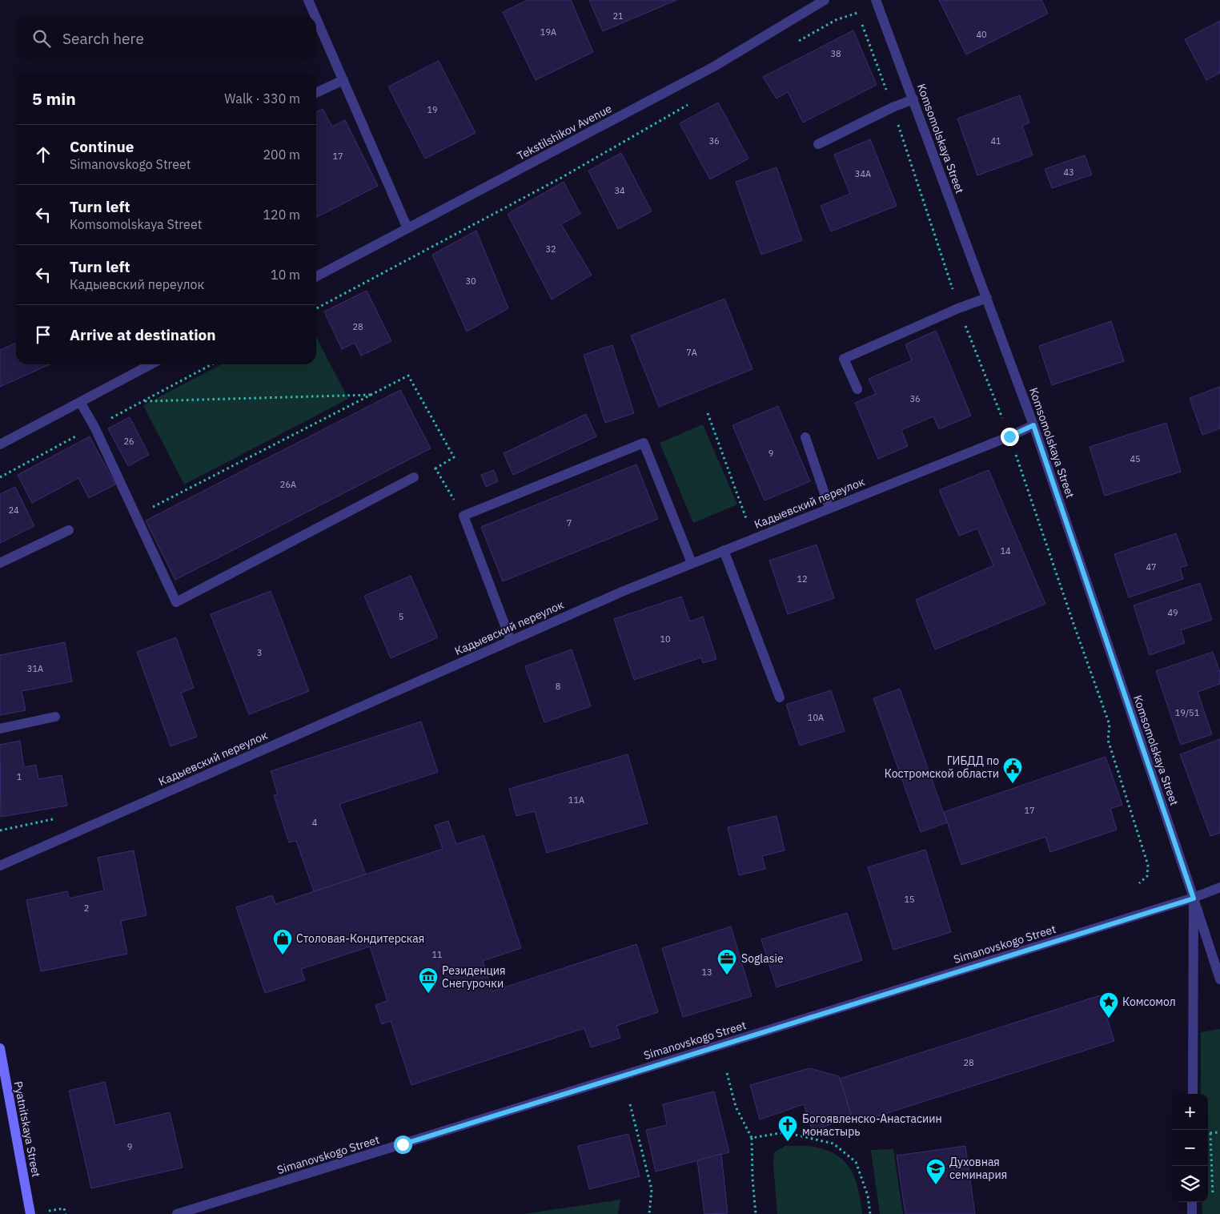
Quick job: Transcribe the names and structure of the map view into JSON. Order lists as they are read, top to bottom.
{
  "streets": {
    "main road": ["Pyatnitskaya Street"],
    "street": [
      "Tekstilshikov Avenue",
      "Komsomolskaya Street",
      "Кадыевский переулок",
      "Simanovskogo Street"
    ]
  },
  "crossings": [
    ["Komsomolskaya Street", "Кадыевский переулок"],
    ["Komsomolskaya Street", "Simanovskogo Street"]
  ],
  "places": {
    "public building": ["ГИБДД по Костромской области"],
    "shop": ["Столовая-Кондитерская"],
    "office": ["Soglasie"],
    "museum": ["Резиденция Снегурочки"],
    "place": ["Комсомол"],
    "church": ["Богоявленско-Анастасиин монастырь"],
    "school or university": ["Духовная семинария"]
  },
  "house_numbers": [
    "21",
    "19А",
    "40",
    "38",
    "19",
    "36",
    "41",
    "17",
    "43",
    "34А",
    "34",
    "32",
    "30",
    "28",
    "7А",
    "36",
    "26",
    "9",
    "45",
    "26А",
    "24",
    "7",
    "14",
    "47",
    "12",
    "49",
    "5",
    "10",
    "3",
    "31А",
    "8",
    "19/51",
    "10А",
    "1",
    "11А",
    "17",
    "4",
    "15",
    "2",
    "11",
    "13",
    "28",
    "9"
  ],
  "page": {
    "search": "Search here",
    "heading": ["5 min", "Walk · 330 m"],
    "list": [
      ["Continue", "Simanovskogo Street", "200 m"],
      ["Turn left", "Komsomolskaya Street", "120 m"],
      ["Turn left", "Кадыевский переулок", "10 m"],
      "Arrive at destination"
    ],
    "map_buttons": ["+", "−"]
  }
}
